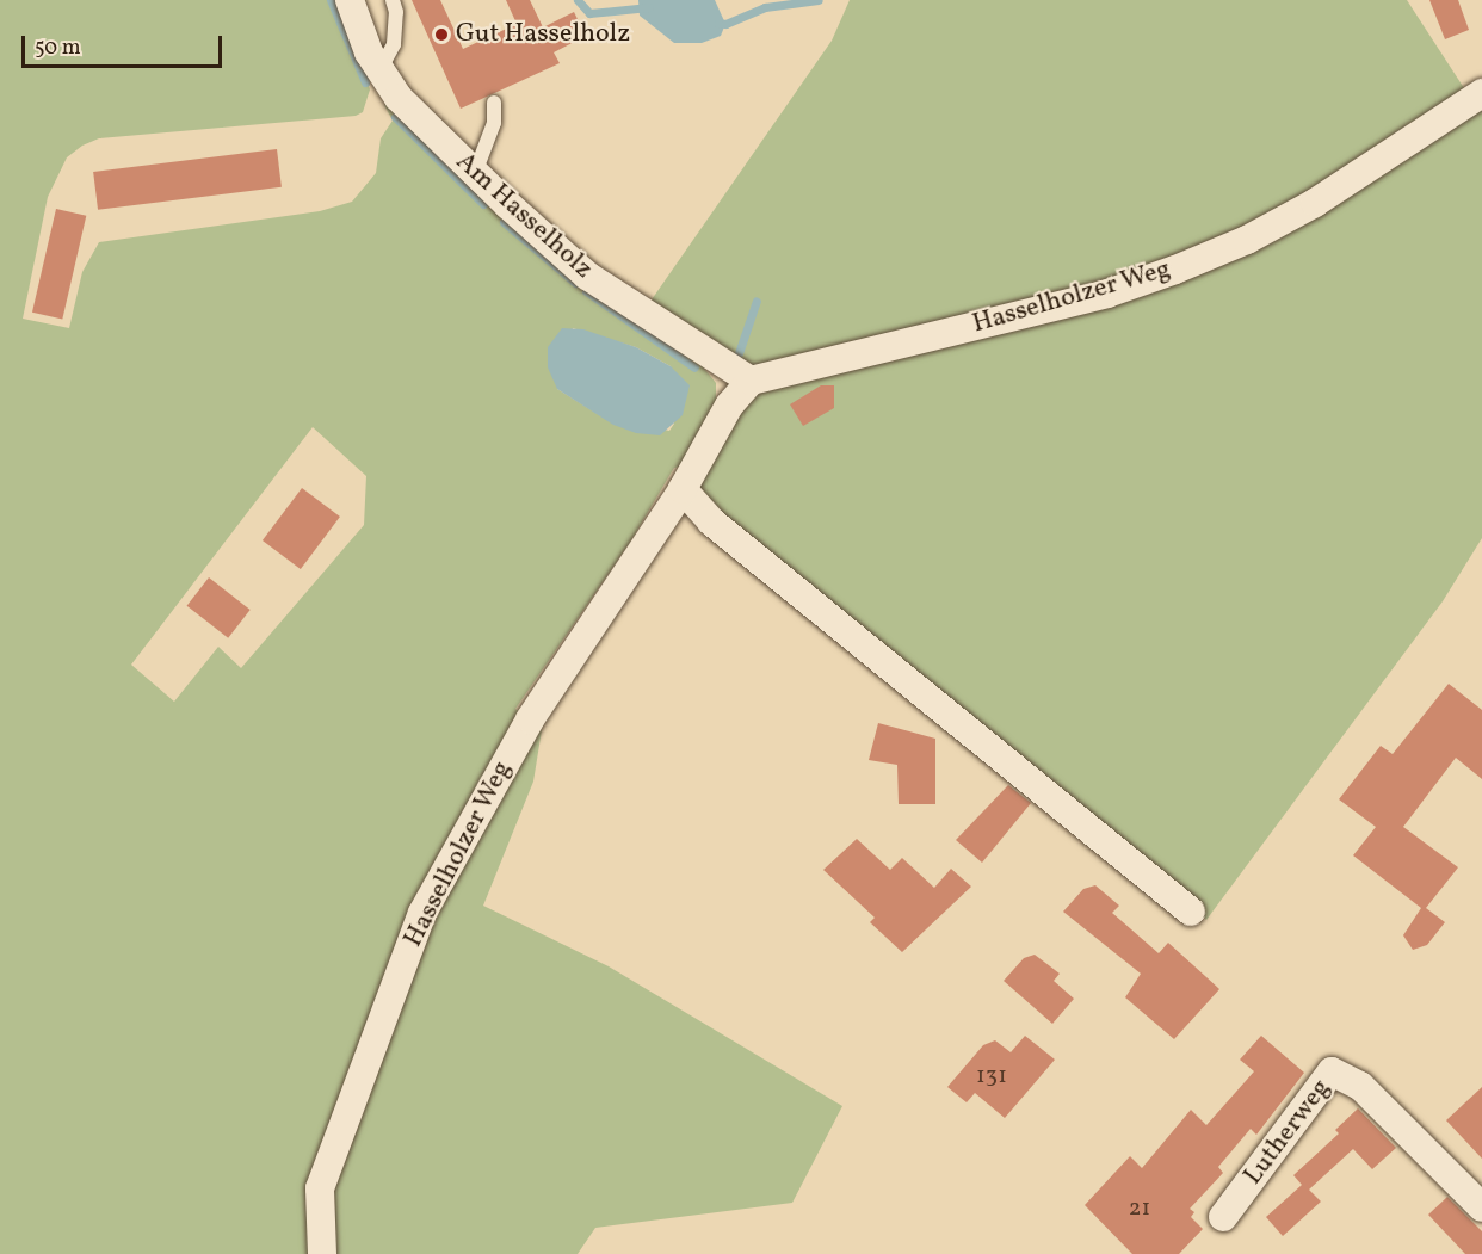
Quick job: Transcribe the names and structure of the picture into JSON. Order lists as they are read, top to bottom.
{
  "streets": {
    "street": ["Am Hasselholz", "Hasselholzer Weg", "Lutherweg"]
  },
  "crossings": [
    ["Am Hasselholz", "Hasselholzer Weg"]
  ],
  "places": ["Gut Hasselholz"],
  "house_numbers": ["131", "21"],
  "scale_bar": "50 m"
}
